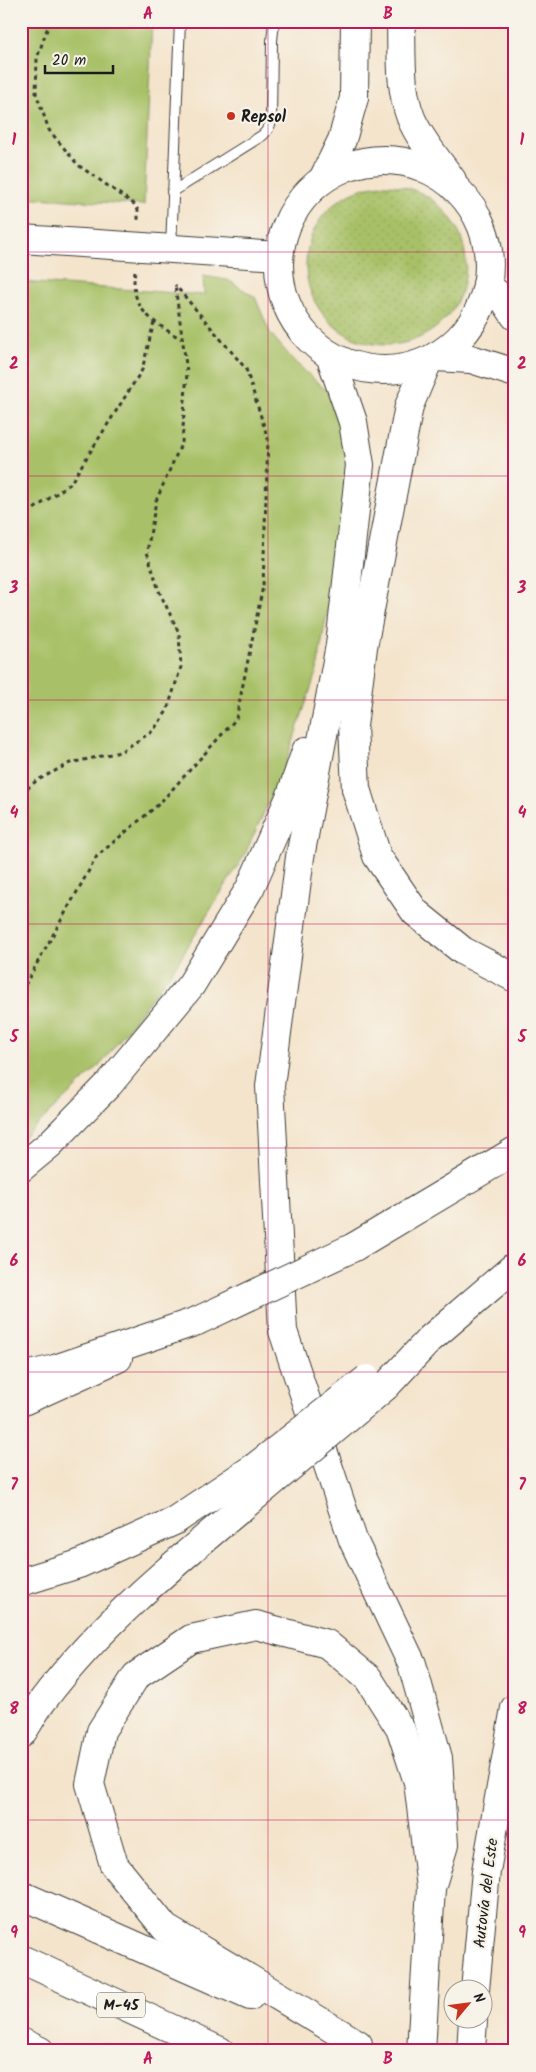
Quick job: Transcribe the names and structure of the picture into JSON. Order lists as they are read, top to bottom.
{
  "streets": {
    "main road": ["Autovía del Este", "M-45"]
  },
  "places": ["Repsol"],
  "scale_bar": "20 m",
  "north": "top right",
  "grid": {
    "columns": ["A", "B"],
    "rows": [
      "1",
      "2",
      "3",
      "4",
      "5",
      "6",
      "7",
      "8",
      "9"
    ]
  }
}
